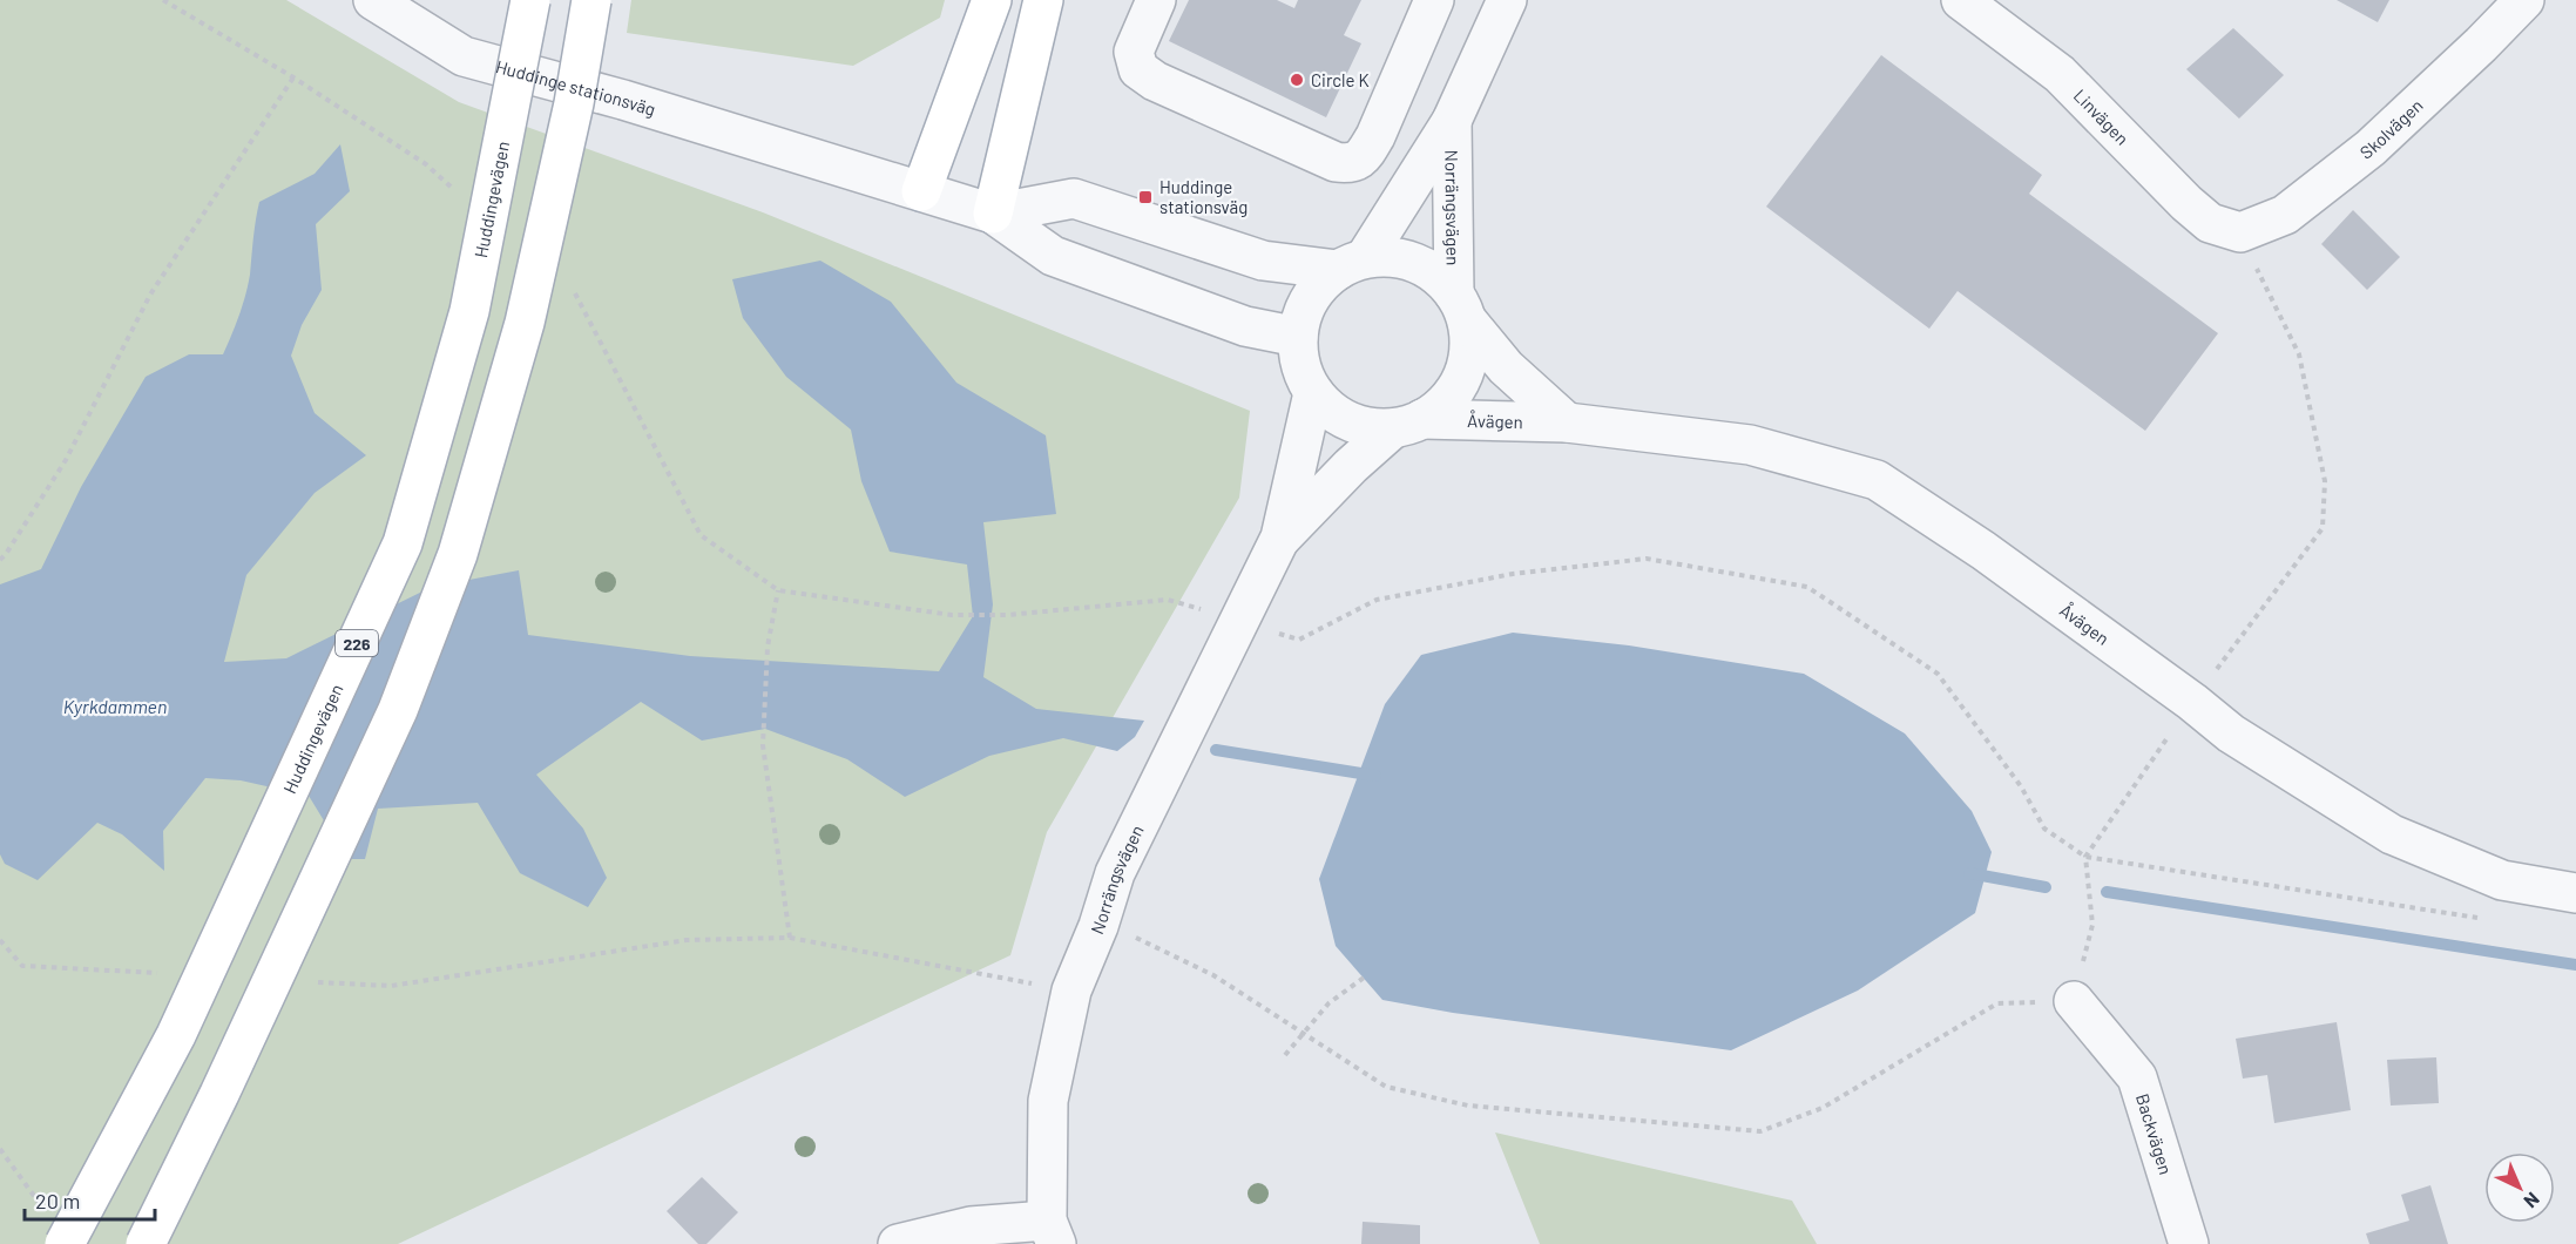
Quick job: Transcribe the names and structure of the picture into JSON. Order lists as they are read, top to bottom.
{
  "streets": {
    "main road": ["Huddingevägen", "226"],
    "street": [
      "Huddinge stationsväg",
      "Linvägen",
      "Skolvägen",
      "Norrängsvägen",
      "Åvägen",
      "Backvägen"
    ]
  },
  "crossings": [
    ["Huddinge stationsväg", "Norrängsvägen"],
    ["Huddinge stationsväg", "Åvägen"],
    ["Linvägen", "Skolvägen"],
    ["Norrängsvägen", "Åvägen"]
  ],
  "water": ["Kyrkdammen"],
  "places": {
    "other": ["Circle K"],
    "transit": ["Huddinge stationsväg"]
  },
  "scale_bar": "20 m",
  "north": "bottom right"
}
